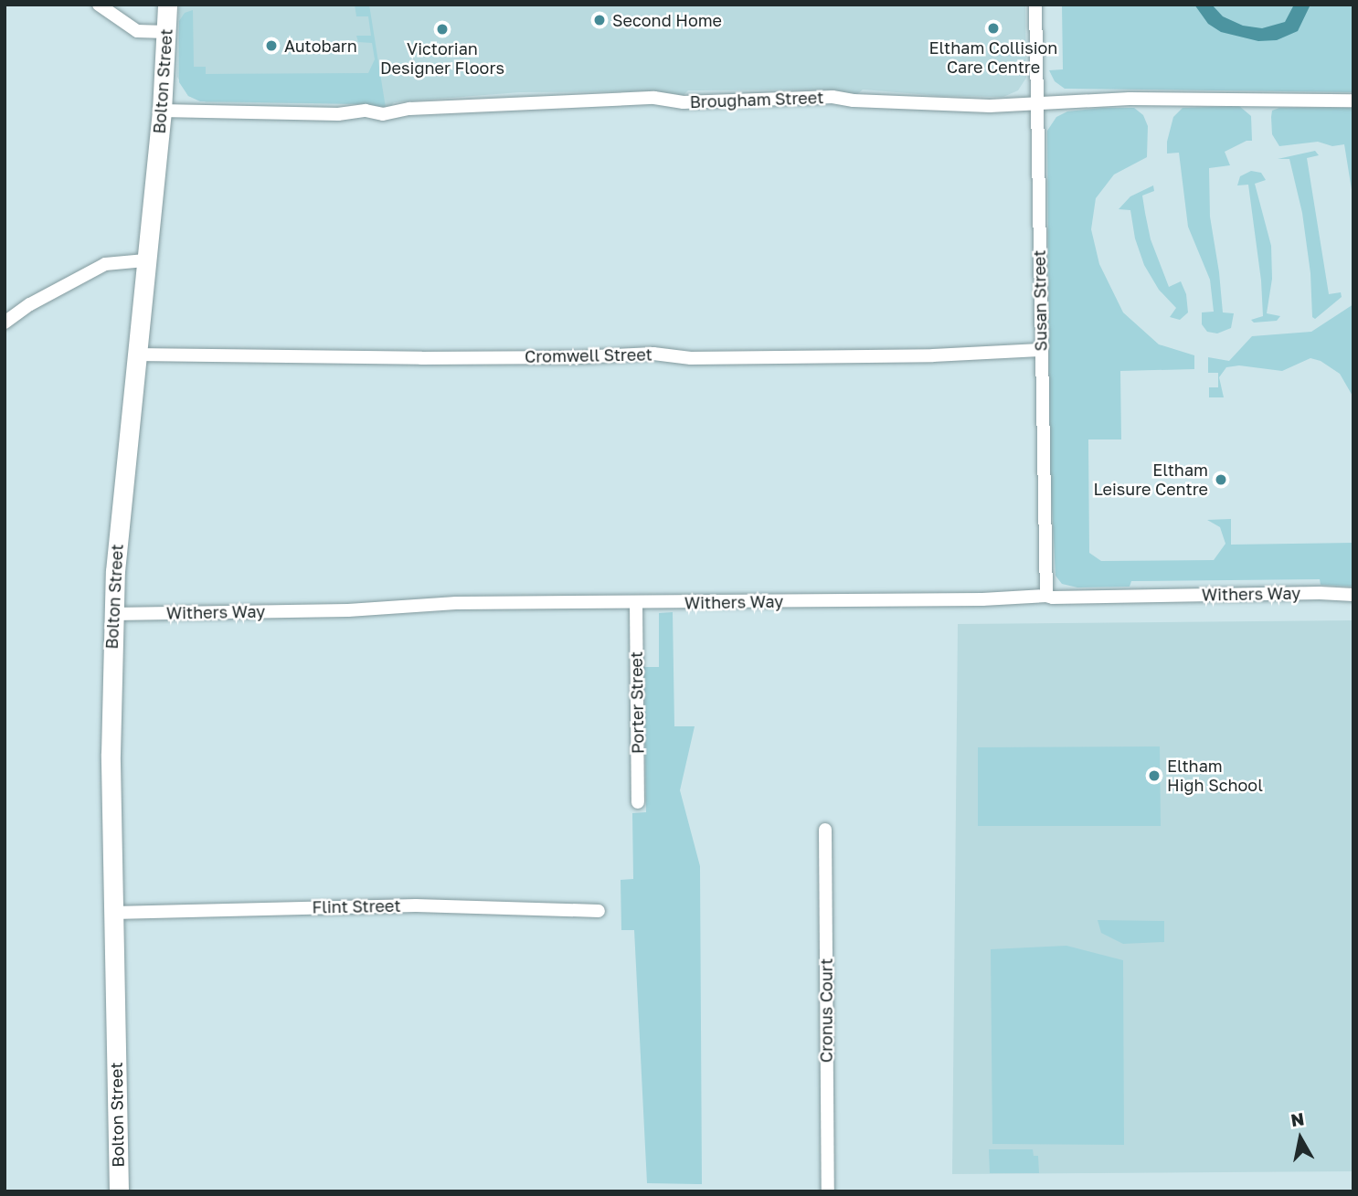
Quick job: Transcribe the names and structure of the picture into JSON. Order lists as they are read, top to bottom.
{
  "streets": {
    "main road": ["Bolton Street"],
    "street": [
      "Brougham Street",
      "Susan Street",
      "Cromwell Street",
      "Withers Way",
      "Porter Street",
      "Flint Street",
      "Cronus Court"
    ]
  },
  "crossings": [
    ["Bolton Street", "Brougham Street"],
    ["Bolton Street", "Cromwell Street"],
    ["Bolton Street", "Withers Way"],
    ["Bolton Street", "Flint Street"],
    ["Brougham Street", "Susan Street"],
    ["Susan Street", "Cromwell Street"],
    ["Susan Street", "Withers Way"],
    ["Withers Way", "Porter Street"]
  ],
  "places": [
    "Second Home",
    "Eltham Collision Care Centre",
    "Victorian Designer Floors",
    "Autobarn",
    "Eltham Leisure Centre",
    "Eltham High School"
  ],
  "north": "top"
}
